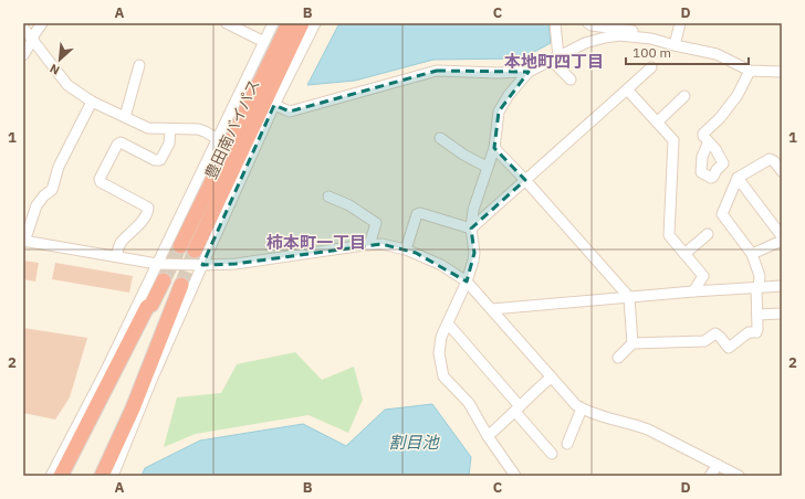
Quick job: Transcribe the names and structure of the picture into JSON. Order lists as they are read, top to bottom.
{
  "streets": {
    "highway": ["豊田南バイパス"]
  },
  "districts": ["本地町四丁目", "柿本町一丁目"],
  "water": ["割目池"],
  "scale_bar": "100 m",
  "north": "bottom left",
  "grid": {
    "columns": [
      "A",
      "B",
      "C",
      "D"
    ],
    "rows": ["1", "2"]
  }
}
